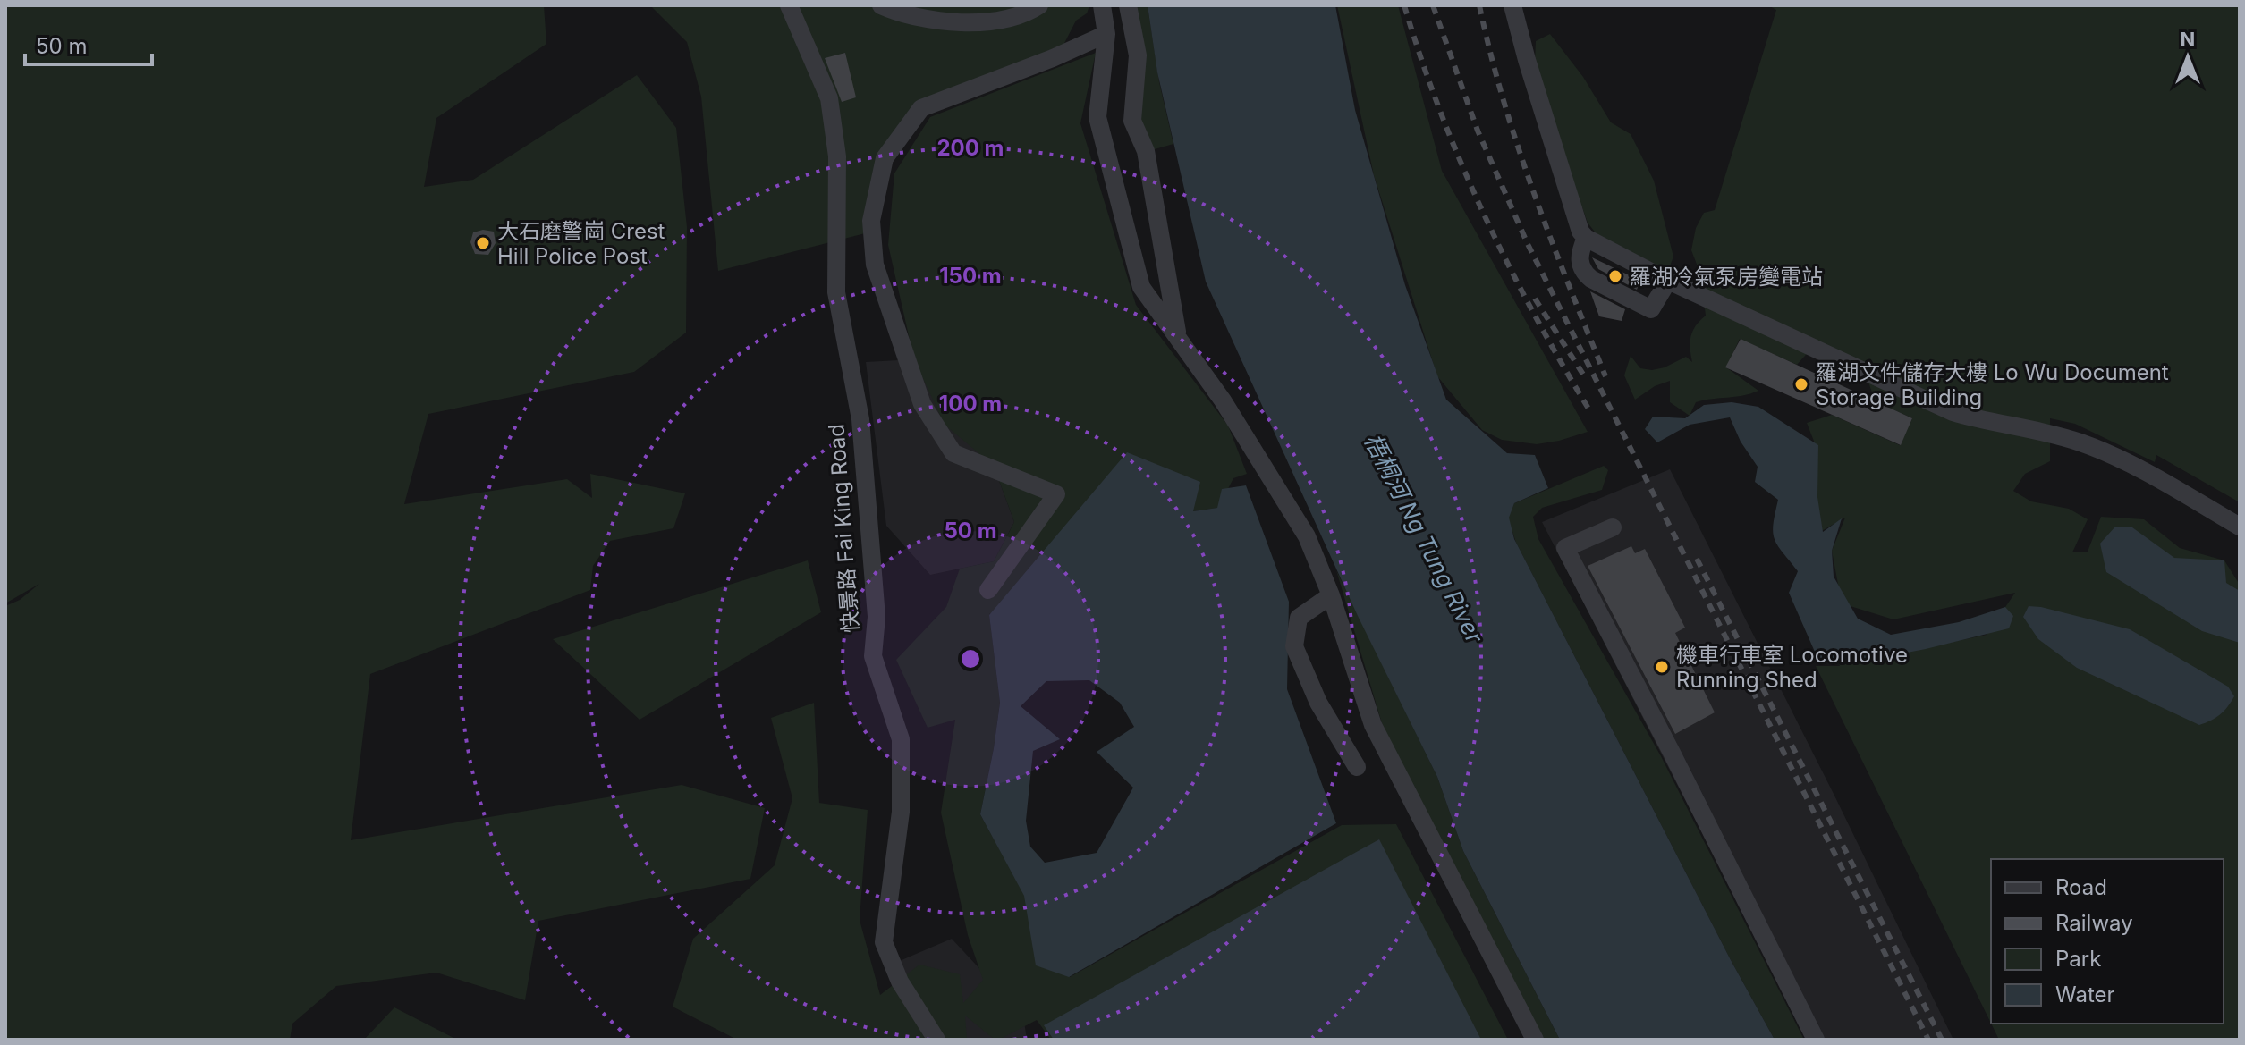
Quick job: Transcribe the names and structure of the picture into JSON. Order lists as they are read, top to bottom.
{
  "streets": {
    "street": ["快景路 Fai King Road"]
  },
  "water": ["梧桐河 Ng Tung River"],
  "places": [
    "大石磨警崗 Crest Hill Police Post",
    "羅湖冷氣泵房變電站",
    "羅湖文件儲存大樓 Lo Wu Document Storage Building",
    "機車行車室 Locomotive Running Shed"
  ],
  "legend": [
    "Road",
    "Railway",
    "Park",
    "Water"
  ],
  "scale_bar": "50 m",
  "north": "top",
  "rings": [
    "200 m",
    "150 m",
    "100 m",
    "50 m"
  ]
}
